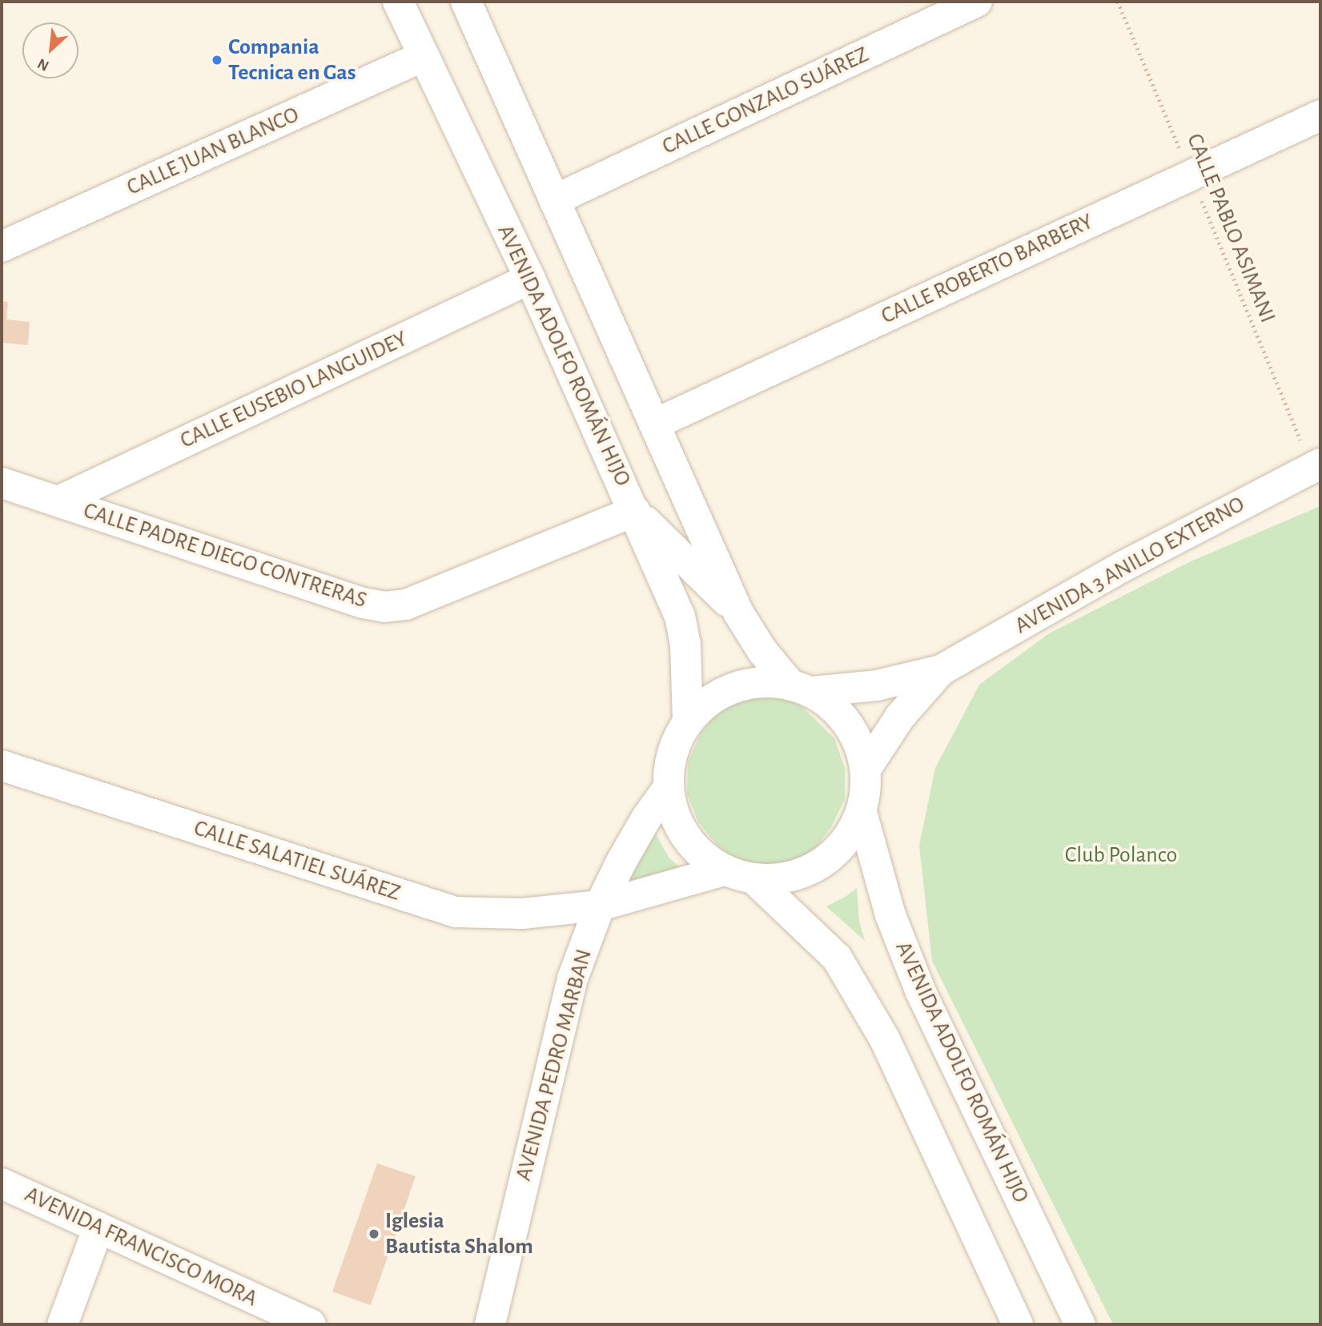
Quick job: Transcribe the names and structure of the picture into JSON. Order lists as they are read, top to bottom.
{
  "streets": {
    "street": [
      "CALLE GONZALO SUÁREZ",
      "CALLE JUAN BLANCO",
      "CALLE ROBERTO BARBERY",
      "AVENIDA ADOLFO ROMÁN HIJO",
      "CALLE EUSEBIO LANGUIDEY",
      "CALLE PADRE DIEGO CONTRERAS",
      "AVENIDA 3 ANILLO EXTERNO",
      "CALLE SALATIEL SUÁREZ",
      "AVENIDA PEDRO MARBAN",
      "AVENIDA FRANCISCO MORA"
    ],
    "path": ["CALLE PABLO ASIMANI"]
  },
  "crossings": [
    ["CALLE JUAN BLANCO", "AVENIDA ADOLFO ROMÁN HIJO"],
    ["CALLE PABLO ASIMANI", "CALLE ROBERTO BARBERY"],
    ["CALLE PABLO ASIMANI", "AVENIDA 3 ANILLO EXTERNO"],
    ["AVENIDA ADOLFO ROMÁN HIJO", "CALLE EUSEBIO LANGUIDEY"],
    ["AVENIDA ADOLFO ROMÁN HIJO", "CALLE PADRE DIEGO CONTRERAS"],
    ["AVENIDA ADOLFO ROMÁN HIJO", "AVENIDA 3 ANILLO EXTERNO"],
    ["AVENIDA ADOLFO ROMÁN HIJO", "AVENIDA PEDRO MARBAN"],
    ["CALLE EUSEBIO LANGUIDEY", "CALLE PADRE DIEGO CONTRERAS"],
    ["AVENIDA 3 ANILLO EXTERNO", "AVENIDA PEDRO MARBAN"],
    ["CALLE SALATIEL SUÁREZ", "AVENIDA PEDRO MARBAN"]
  ],
  "parks": ["Club Polanco"],
  "places": ["Compania Tecnica en Gas", "Iglesia Bautista Shalom"],
  "north": "bottom left"
}
